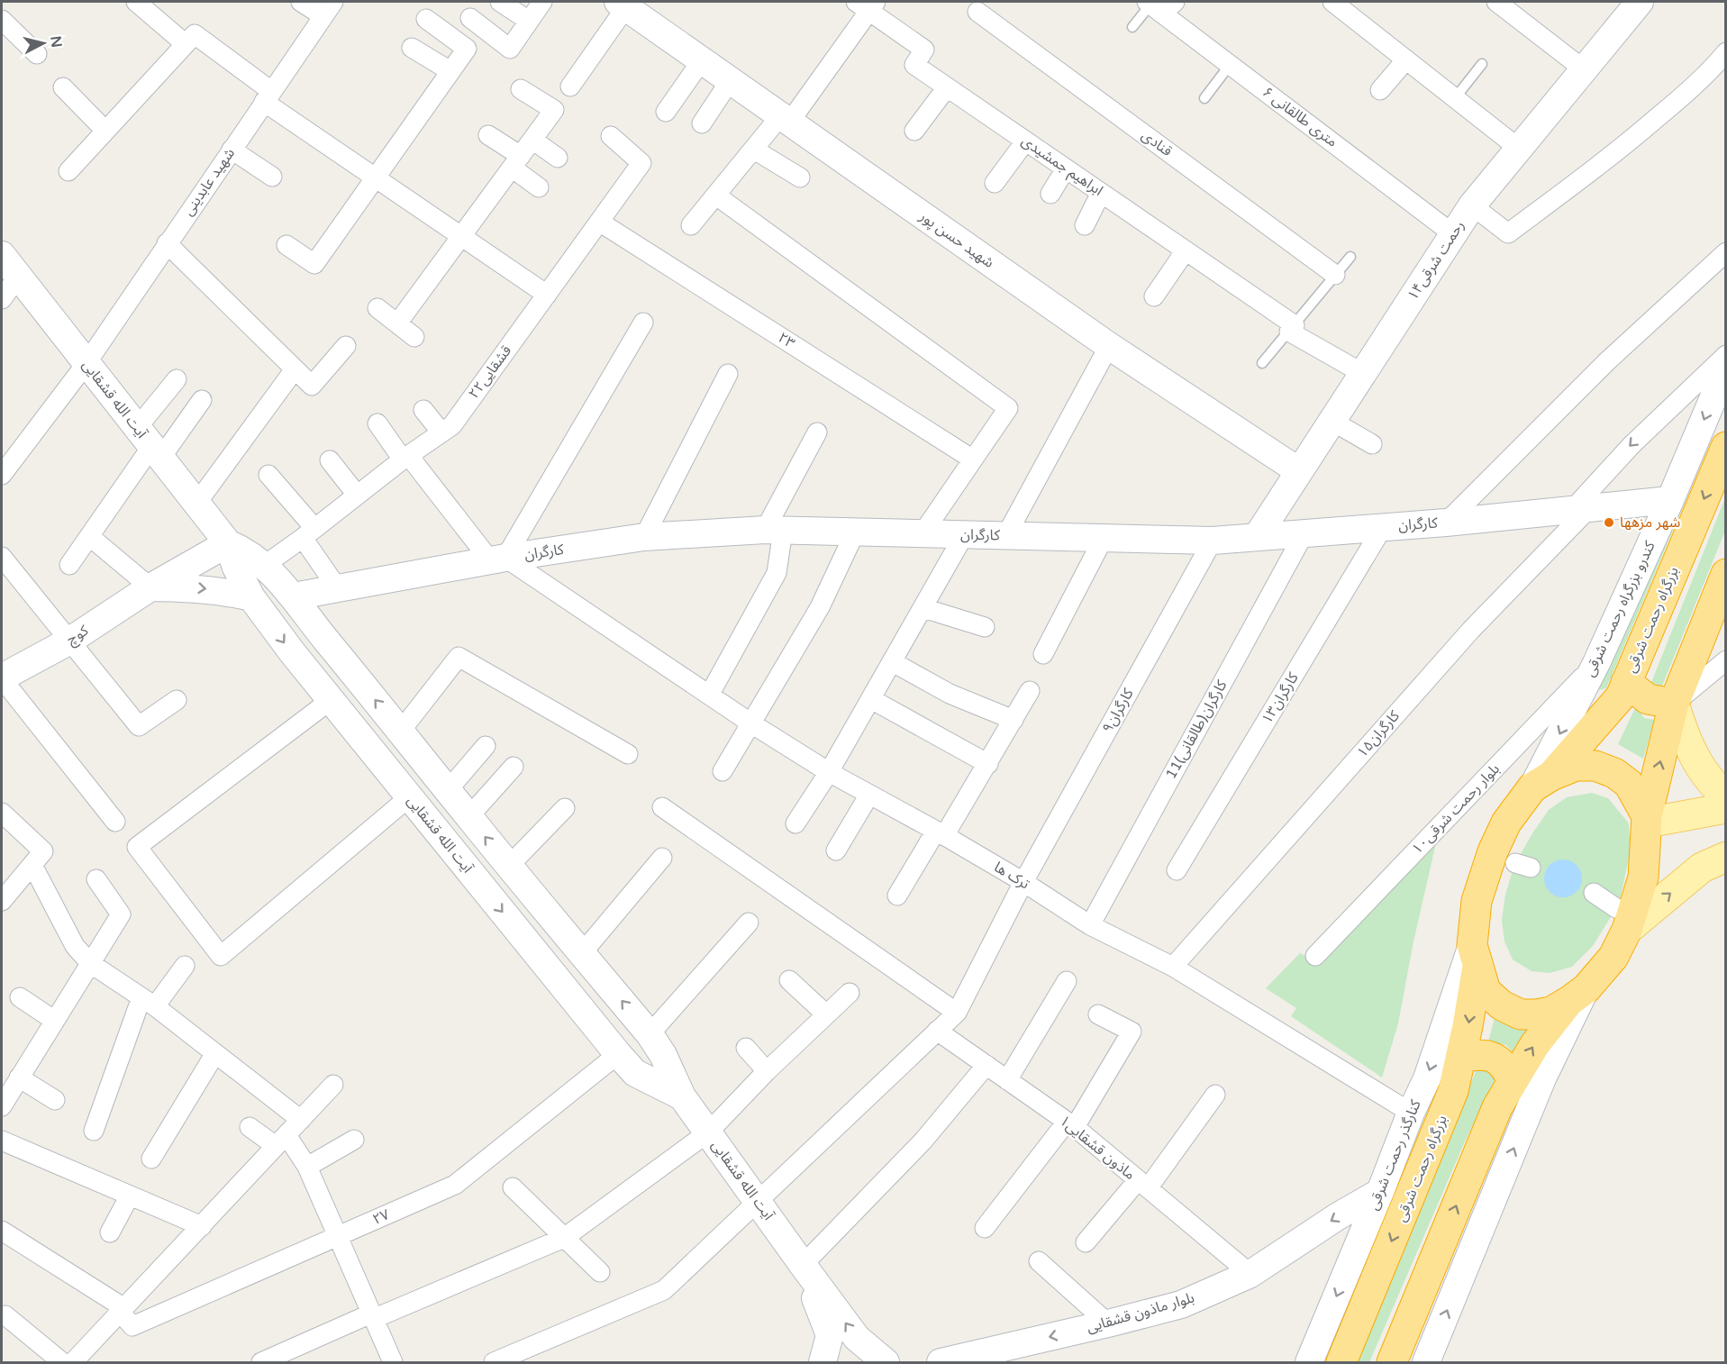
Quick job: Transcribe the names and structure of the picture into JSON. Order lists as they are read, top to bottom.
{
  "streets": {
    "highway": ["بزرگراه رحمت شرقی"],
    "street": [
      "۶ متری طالقانی",
      "قنادی",
      "ابراهیم جمشیدی",
      "شهید عابدینی",
      "شهید حسن پور",
      "۱۴رحمت شرقی",
      "۲۳",
      "۲۲قشقایی",
      "آیت الله قشقایی",
      "کارگران",
      "کندرو بزرگراه رحمت شرقی",
      "کوچ",
      "کارگران۱۳",
      "کارگران۹",
      "11کارگران(طالقانی)",
      "۱۵کارگران",
      "۱۰بلوار رحمت شرقی",
      "ترک ها",
      "ماذون قشقایی۱",
      "کنارگذر رحمت شرقی",
      "۲۷",
      "بلوار ماذون قشقایی"
    ]
  },
  "crossings": [
    ["۶ متری طالقانی", "۱۴رحمت شرقی"],
    ["ابراهیم جمشیدی", "۱۴رحمت شرقی"],
    ["شهید عابدینی", "آیت الله قشقایی"],
    ["شهید حسن پور", "۱۴رحمت شرقی"],
    ["۱۴رحمت شرقی", "کارگران"],
    ["۲۳", "۲۲قشقایی"],
    ["۲۲قشقایی", "آیت الله قشقایی"],
    ["۲۲قشقایی", "ترک ها"],
    ["آیت الله قشقایی", "کارگران"],
    ["آیت الله قشقایی", "کوچ"],
    ["آیت الله قشقایی", "۲۷"],
    ["کارگران", "کندرو بزرگراه رحمت شرقی"],
    ["کارگران", "کارگران۱۳"],
    ["کارگران", "کارگران۹"],
    ["کارگران", "11کارگران(طالقانی)"],
    ["کارگران", "۱۵کارگران"],
    ["کارگران", "ترک ها"],
    ["کندرو بزرگراه رحمت شرقی", "بزرگراه رحمت شرقی"],
    ["کندرو بزرگراه رحمت شرقی", "۱۰بلوار رحمت شرقی"],
    ["بزرگراه رحمت شرقی", "کنارگذر رحمت شرقی"],
    ["کارگران۹", "ترک ها"],
    ["11کارگران(طالقانی)", "ترک ها"],
    ["۱۵کارگران", "ترک ها"],
    ["ترک ها", "کنارگذر رحمت شرقی"],
    ["ماذون قشقایی۱", "بلوار ماذون قشقایی"],
    ["کنارگذر رحمت شرقی", "بلوار ماذون قشقایی"]
  ],
  "one_way": ["بلوار ماذون قشقایی"],
  "places": ["شهر مزهها"],
  "north": "right"
}
